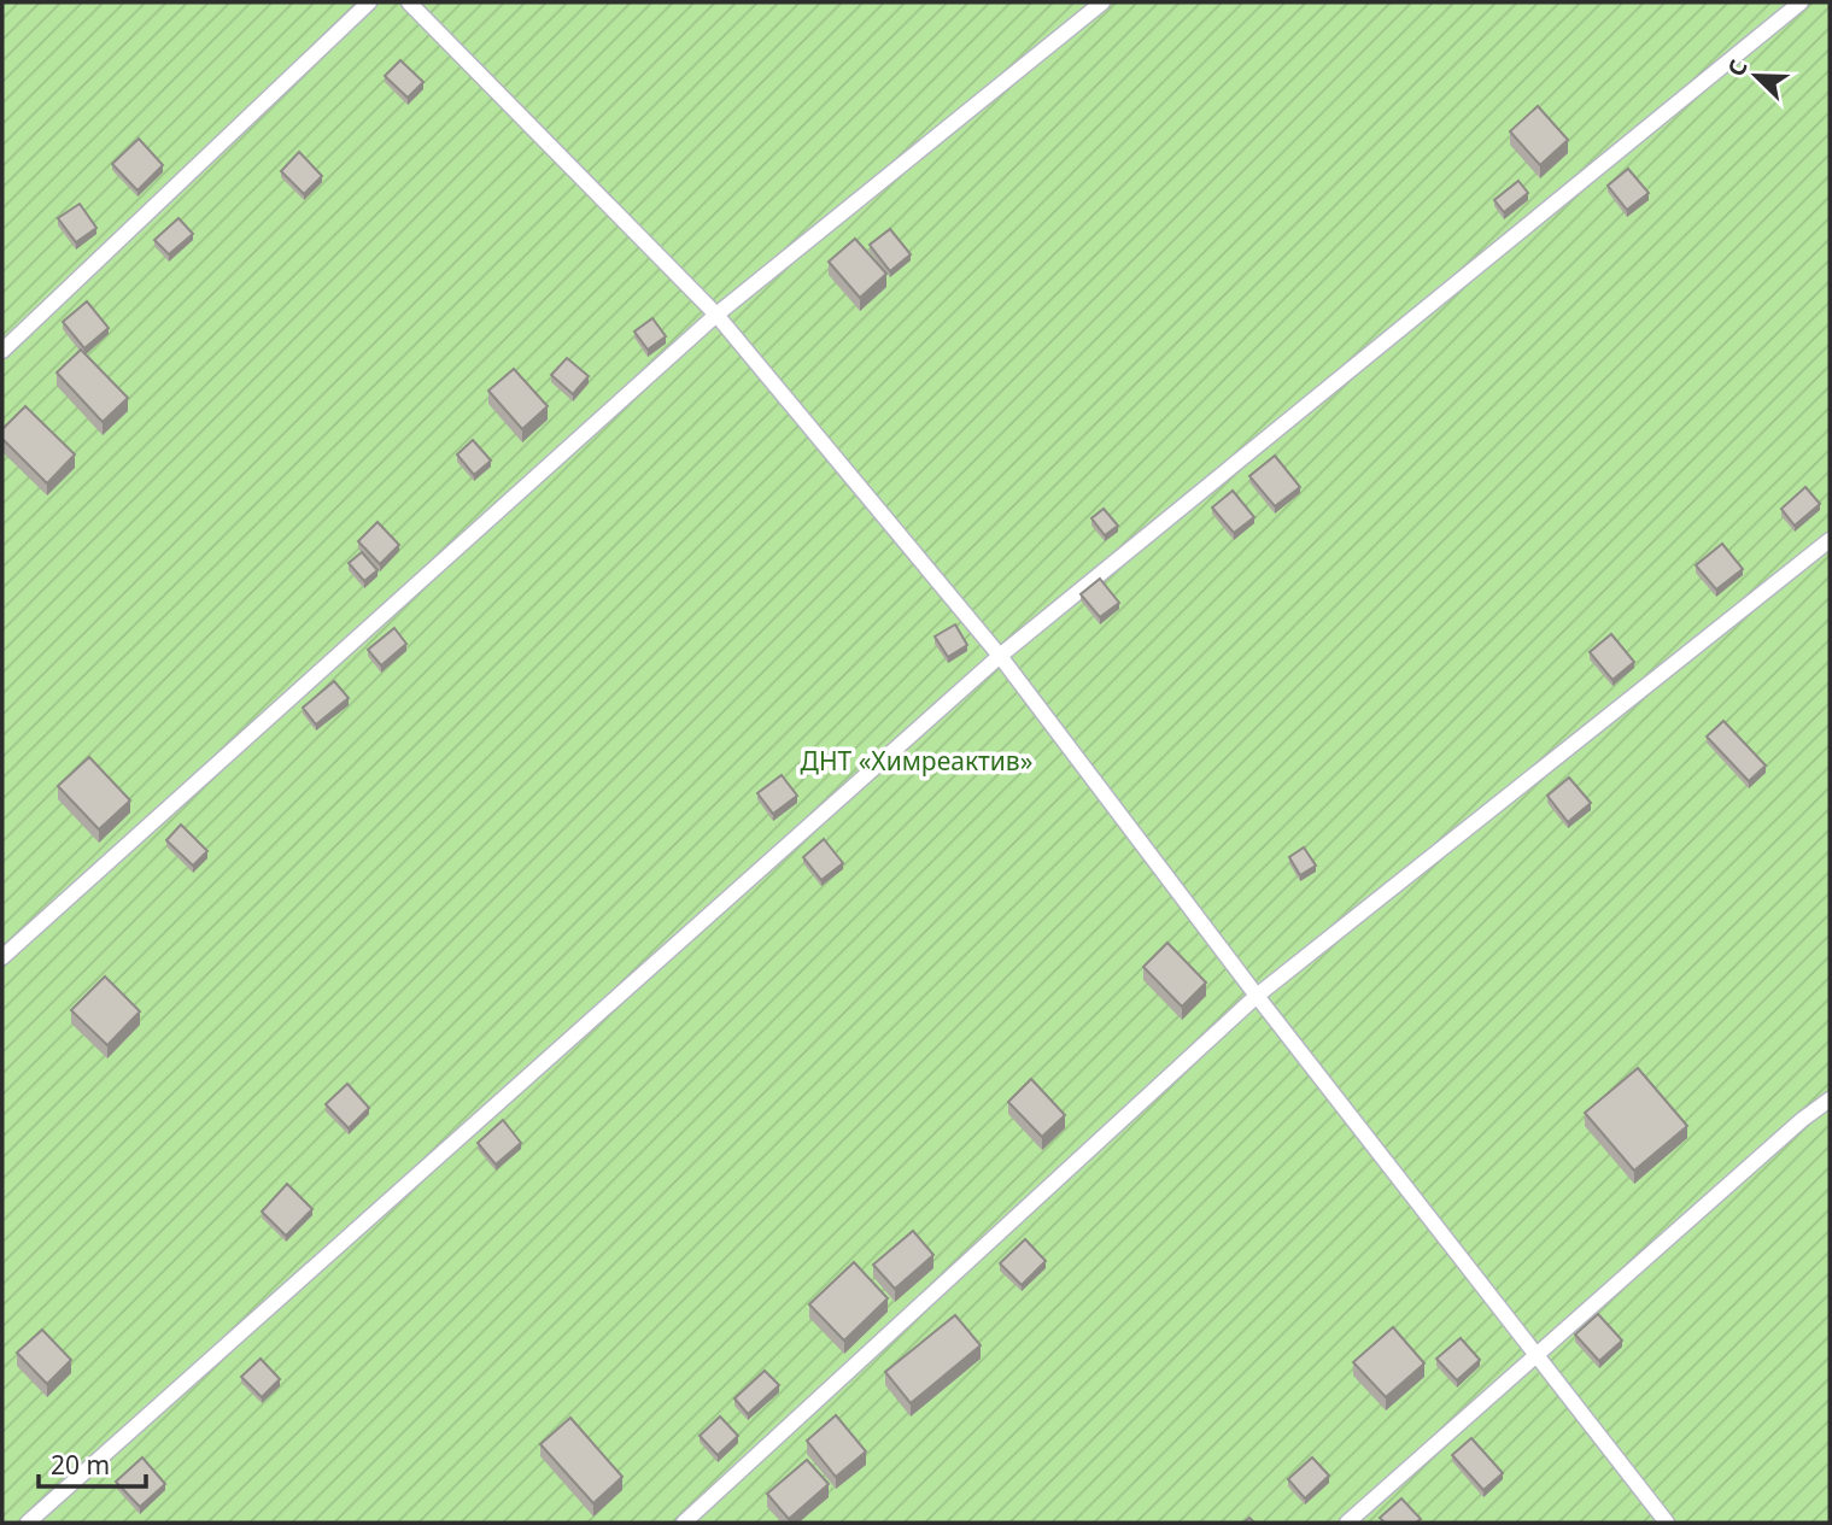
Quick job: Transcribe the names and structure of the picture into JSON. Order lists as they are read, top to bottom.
{
  "parks": ["ДНТ «Химреактив»"],
  "scale_bar": "20 m",
  "north": "top left"
}
